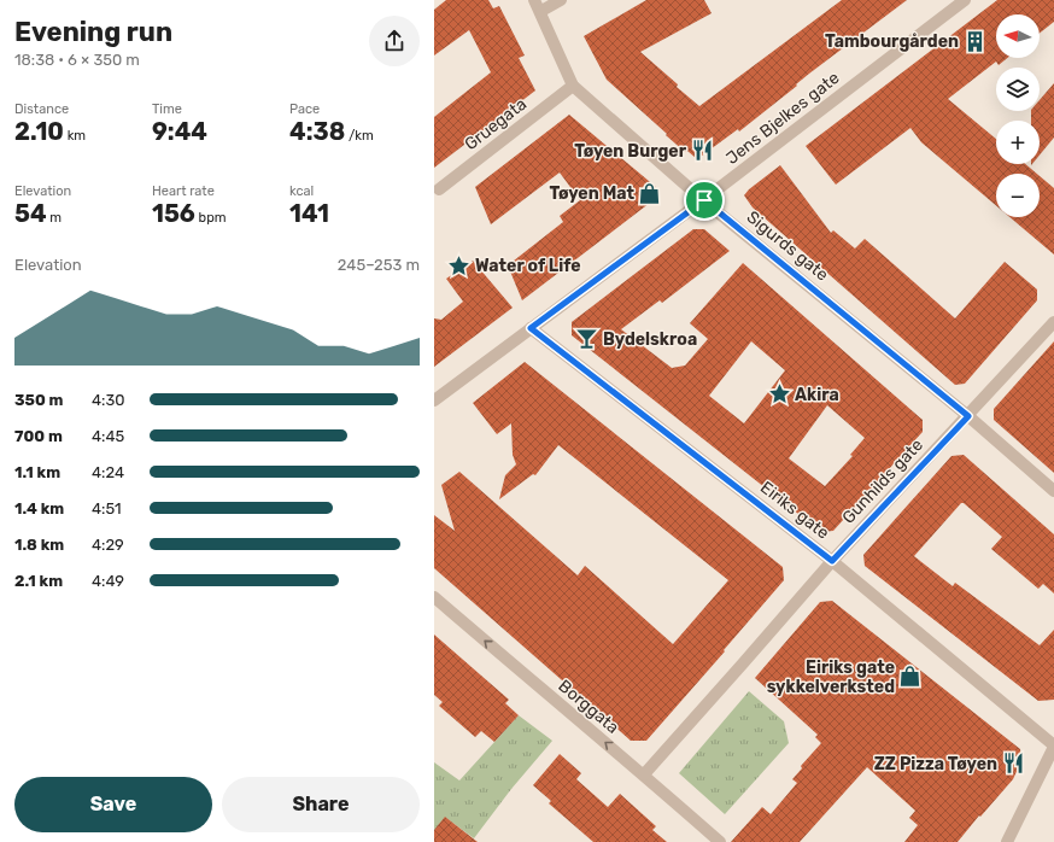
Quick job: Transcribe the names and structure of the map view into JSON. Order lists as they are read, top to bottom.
{
  "streets": {
    "street": [
      "Jens Bjelkes gate",
      "Gruegata",
      "Sigurds gate",
      "Gunhilds gate",
      "Eiriks gate",
      "Borggata"
    ]
  },
  "crossings": [
    ["Jens Bjelkes gate", "Sigurds gate"],
    ["Jens Bjelkes gate", "Eiriks gate"],
    ["Gruegata", "Sigurds gate"],
    ["Sigurds gate", "Gunhilds gate"],
    ["Gunhilds gate", "Eiriks gate"],
    ["Gunhilds gate", "Borggata"]
  ],
  "one_way": ["Borggata"],
  "places": {
    "building": ["Tambourgården"],
    "restaurant": ["Tøyen Burger", "ZZ Pizza Tøyen"],
    "shop": ["Tøyen Mat", "Eiriks gate sykkelverksted"],
    "place": ["Water of Life", "Akira"],
    "bar": ["Bydelskroa"]
  },
  "north": "left",
  "page": {
    "heading": ["Evening run", "18:38 · 6 × 350 m"],
    "map_buttons": ["+", "−"],
    "stats": [
      ["Distance", "2.10 km"],
      ["Time", "9:44"],
      ["Pace", "4:38 /km"],
      ["Elevation", "54 m"],
      ["Heart rate", "156 bpm"],
      ["kcal", "141"]
    ],
    "chart": ["Elevation", "245–253 m"],
    "list": [
      {
        "name": "350 m",
        "note": "4:30"
      },
      {
        "name": "700 m",
        "note": "4:45"
      },
      {
        "name": "1.1 km",
        "note": "4:24"
      },
      {
        "name": "1.4 km",
        "note": "4:51"
      },
      {
        "name": "1.8 km",
        "note": "4:29"
      },
      {
        "name": "2.1 km",
        "note": "4:49"
      }
    ],
    "buttons": ["Save", "Share"]
  }
}
